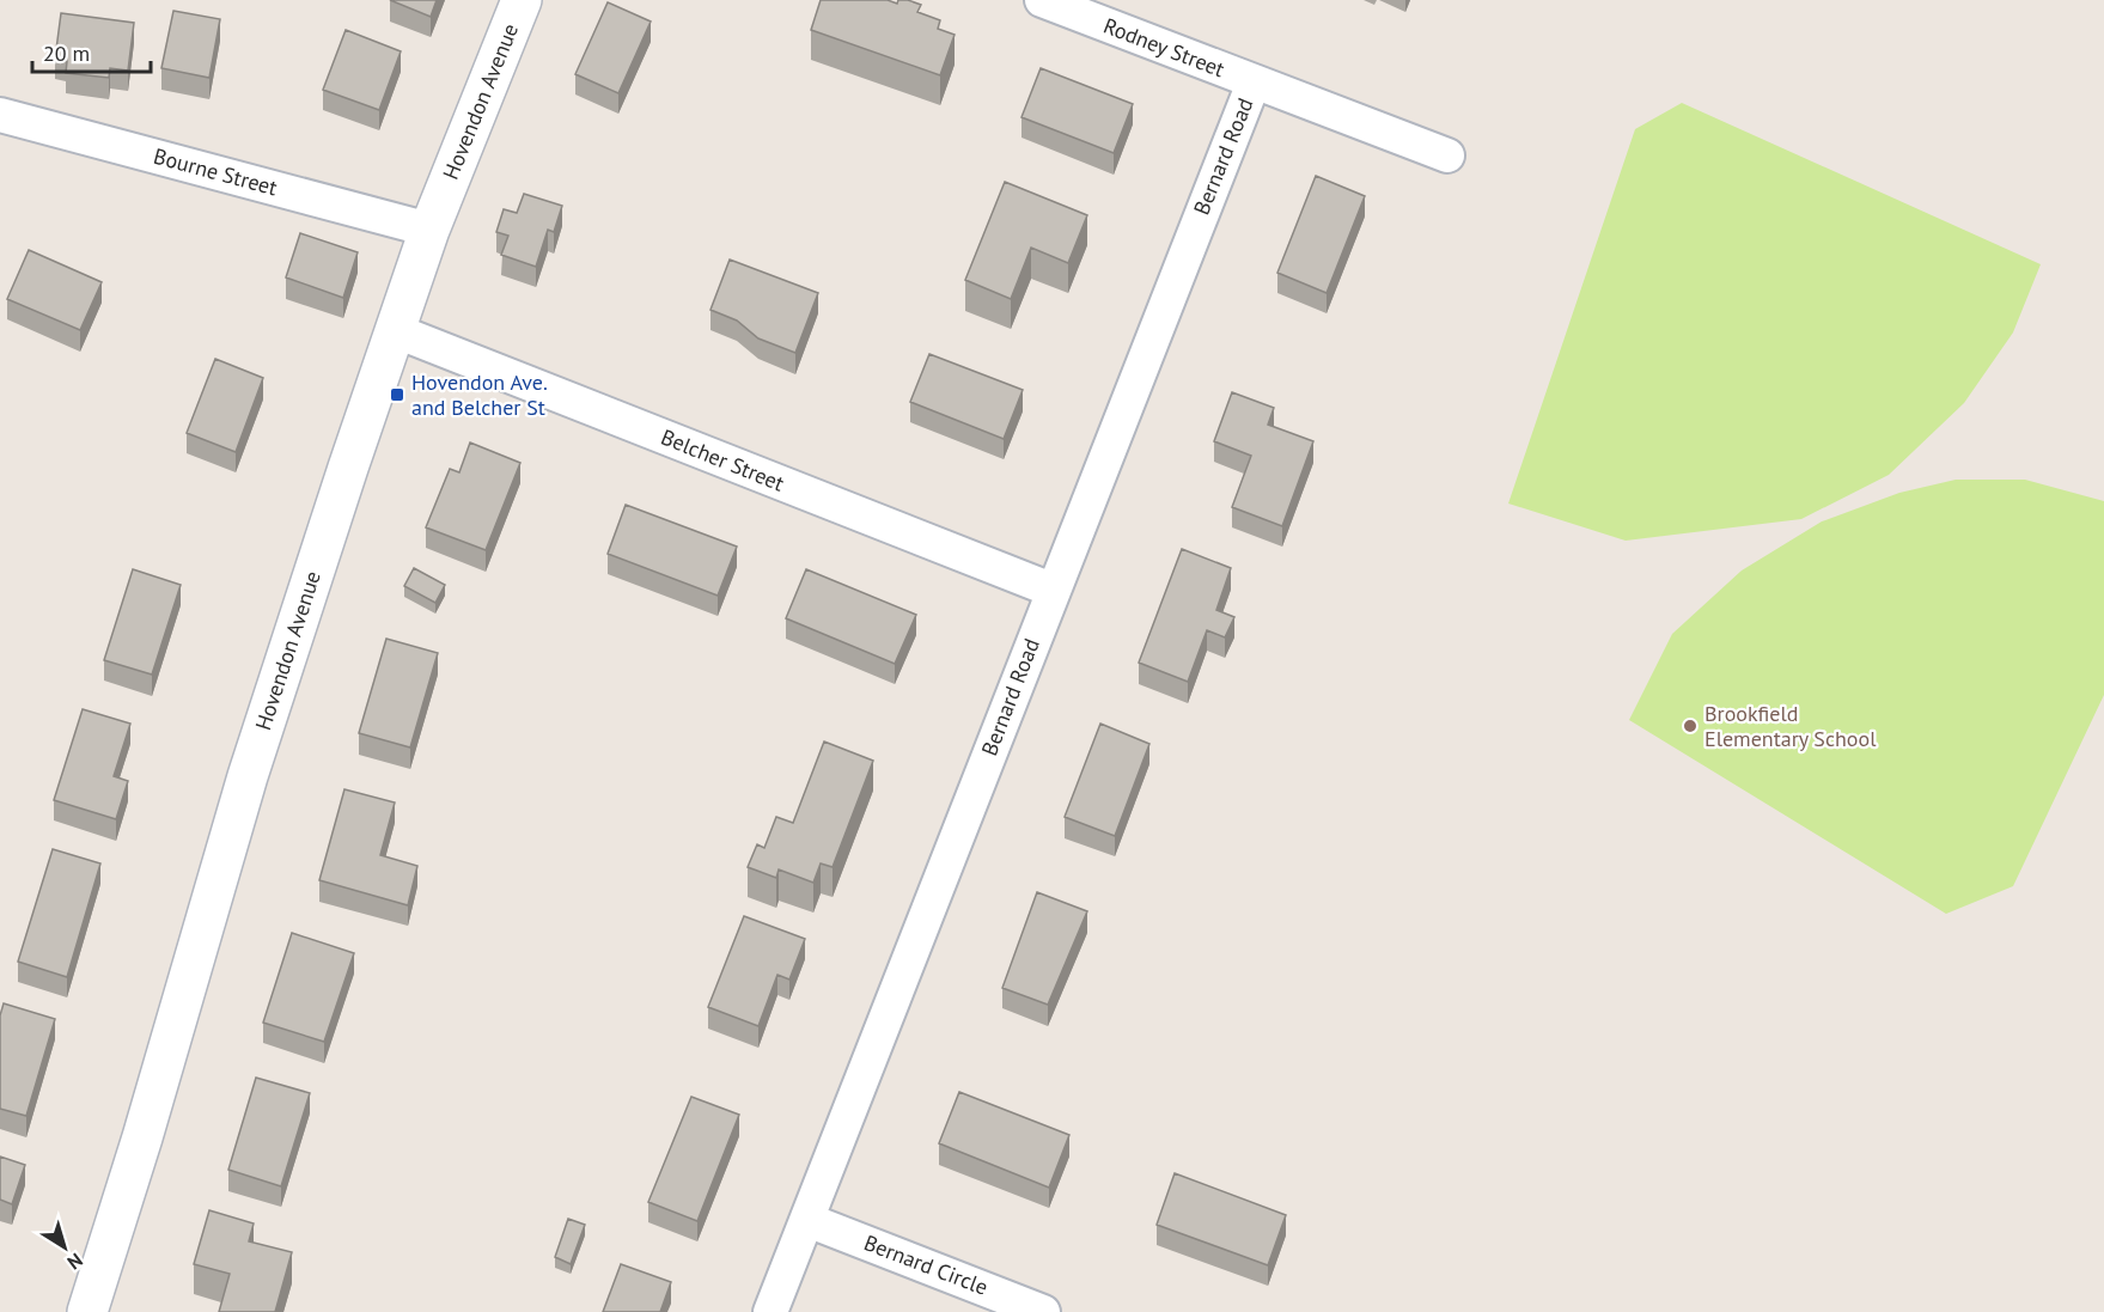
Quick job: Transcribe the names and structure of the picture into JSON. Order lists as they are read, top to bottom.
{
  "streets": {
    "street": [
      "Rodney Street",
      "Hovendon Avenue",
      "Bernard Road",
      "Bourne Street",
      "Belcher Street",
      "Bernard Circle"
    ]
  },
  "crossings": [
    ["Rodney Street", "Bernard Road"],
    ["Hovendon Avenue", "Bourne Street"],
    ["Hovendon Avenue", "Belcher Street"],
    ["Bernard Road", "Belcher Street"],
    ["Bernard Road", "Bernard Circle"]
  ],
  "places": {
    "transit": ["Hovendon Ave. and Belcher St"],
    "other": ["Brookfield Elementary School"]
  },
  "scale_bar": "20 m",
  "north": "bottom right"
}
